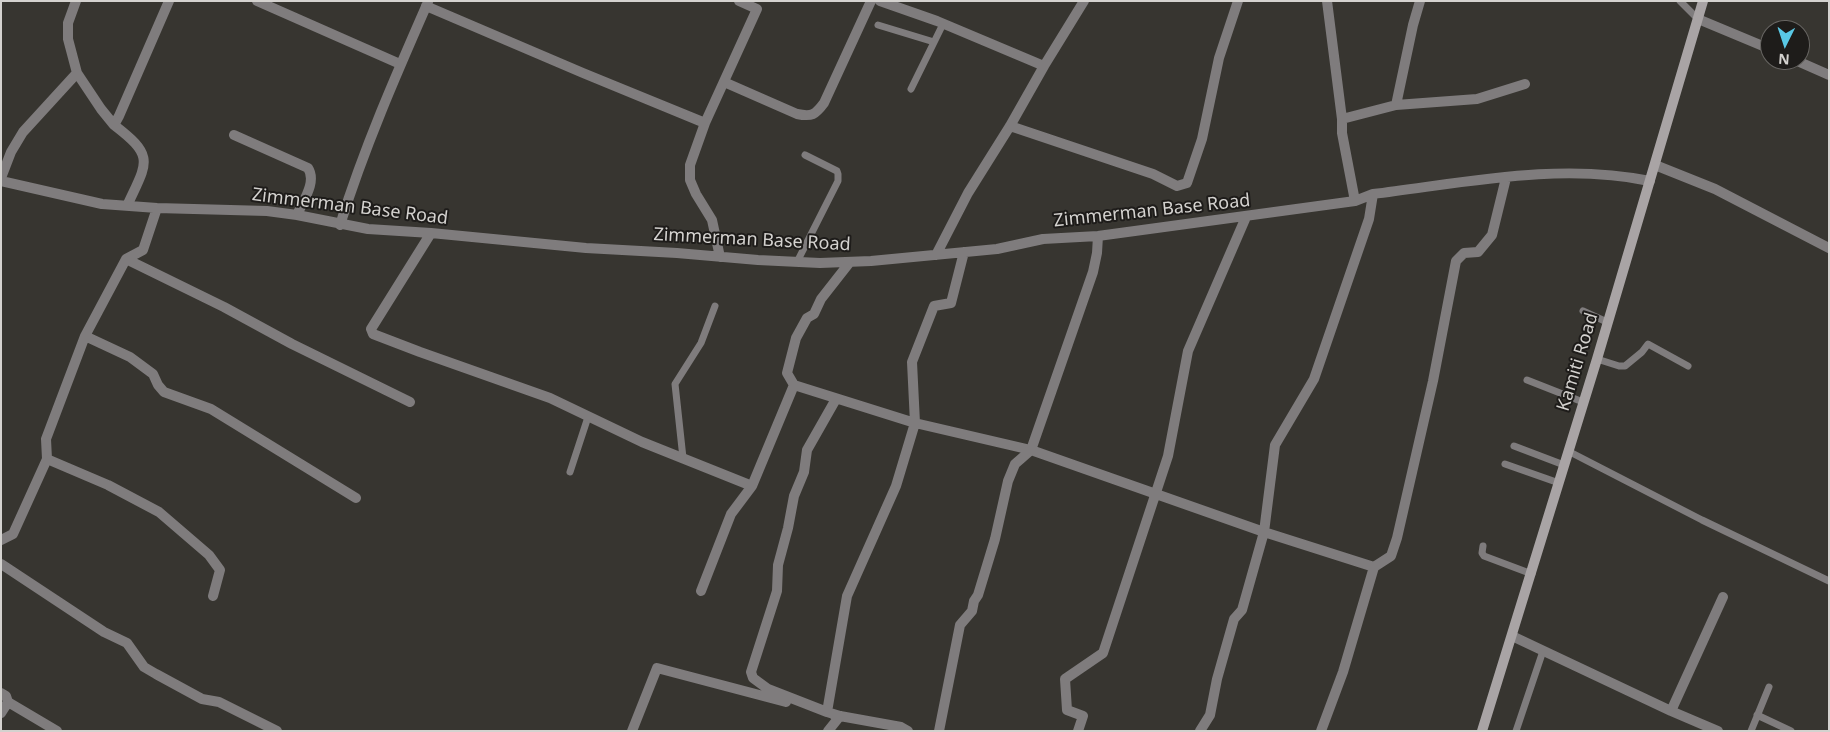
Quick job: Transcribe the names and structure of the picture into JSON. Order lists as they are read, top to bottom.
{
  "streets": {
    "main road": ["Kamiti Road"],
    "street": ["Zimmerman Base Road"]
  },
  "crossings": [
    ["Zimmerman Base Road", "Kamiti Road"]
  ],
  "north": "bottom"
}
